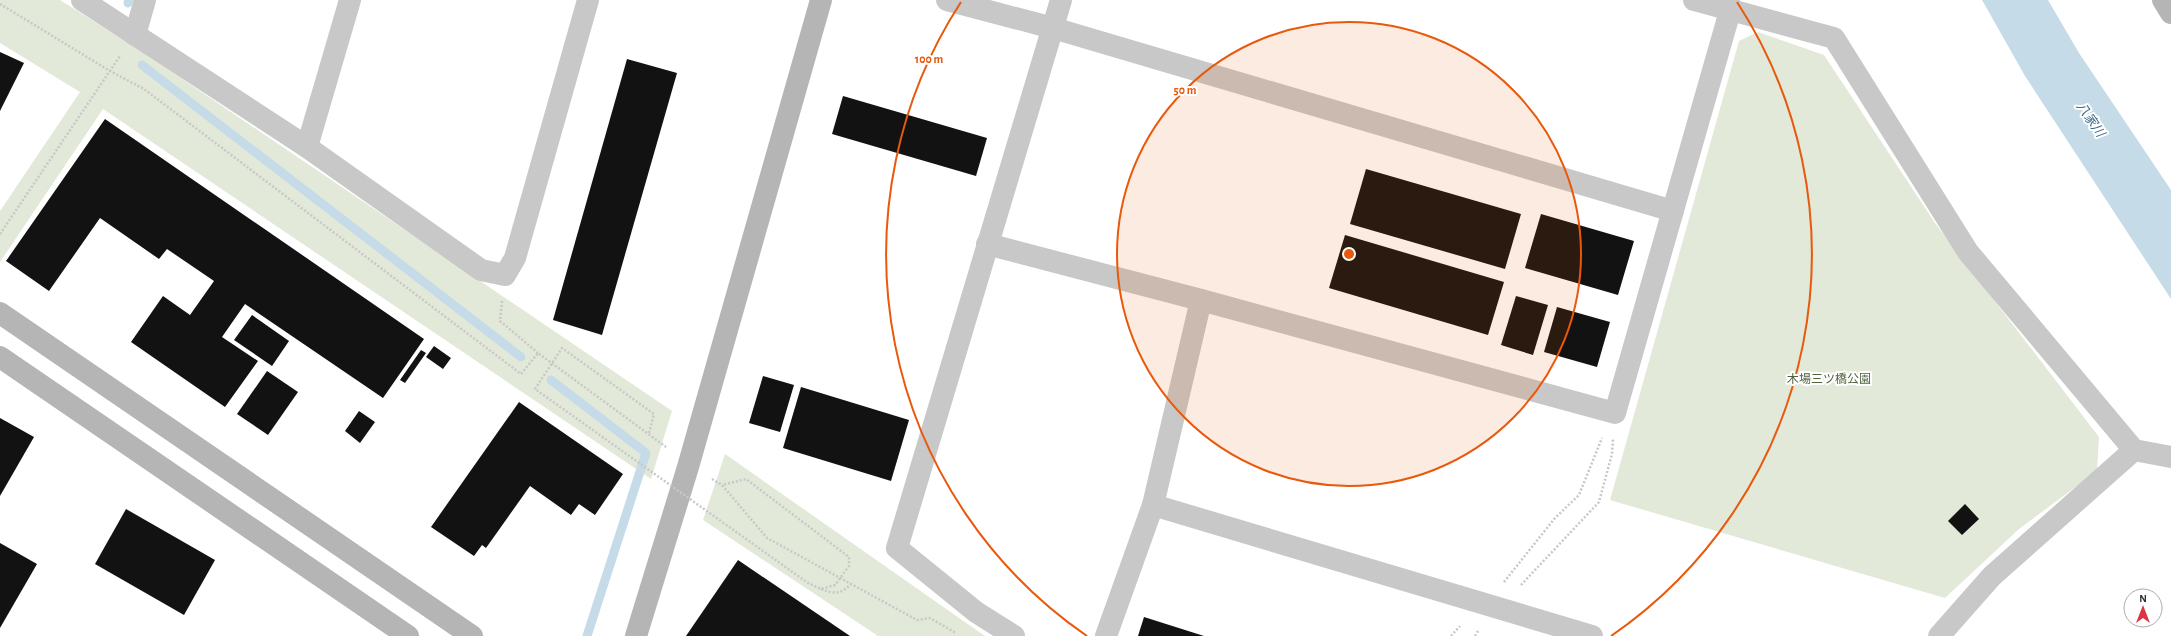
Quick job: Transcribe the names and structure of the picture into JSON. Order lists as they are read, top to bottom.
{
  "water": ["八家川"],
  "parks": ["木場三ツ橋公園"],
  "north": "top",
  "rings": ["100 m", "50 m"]
}
